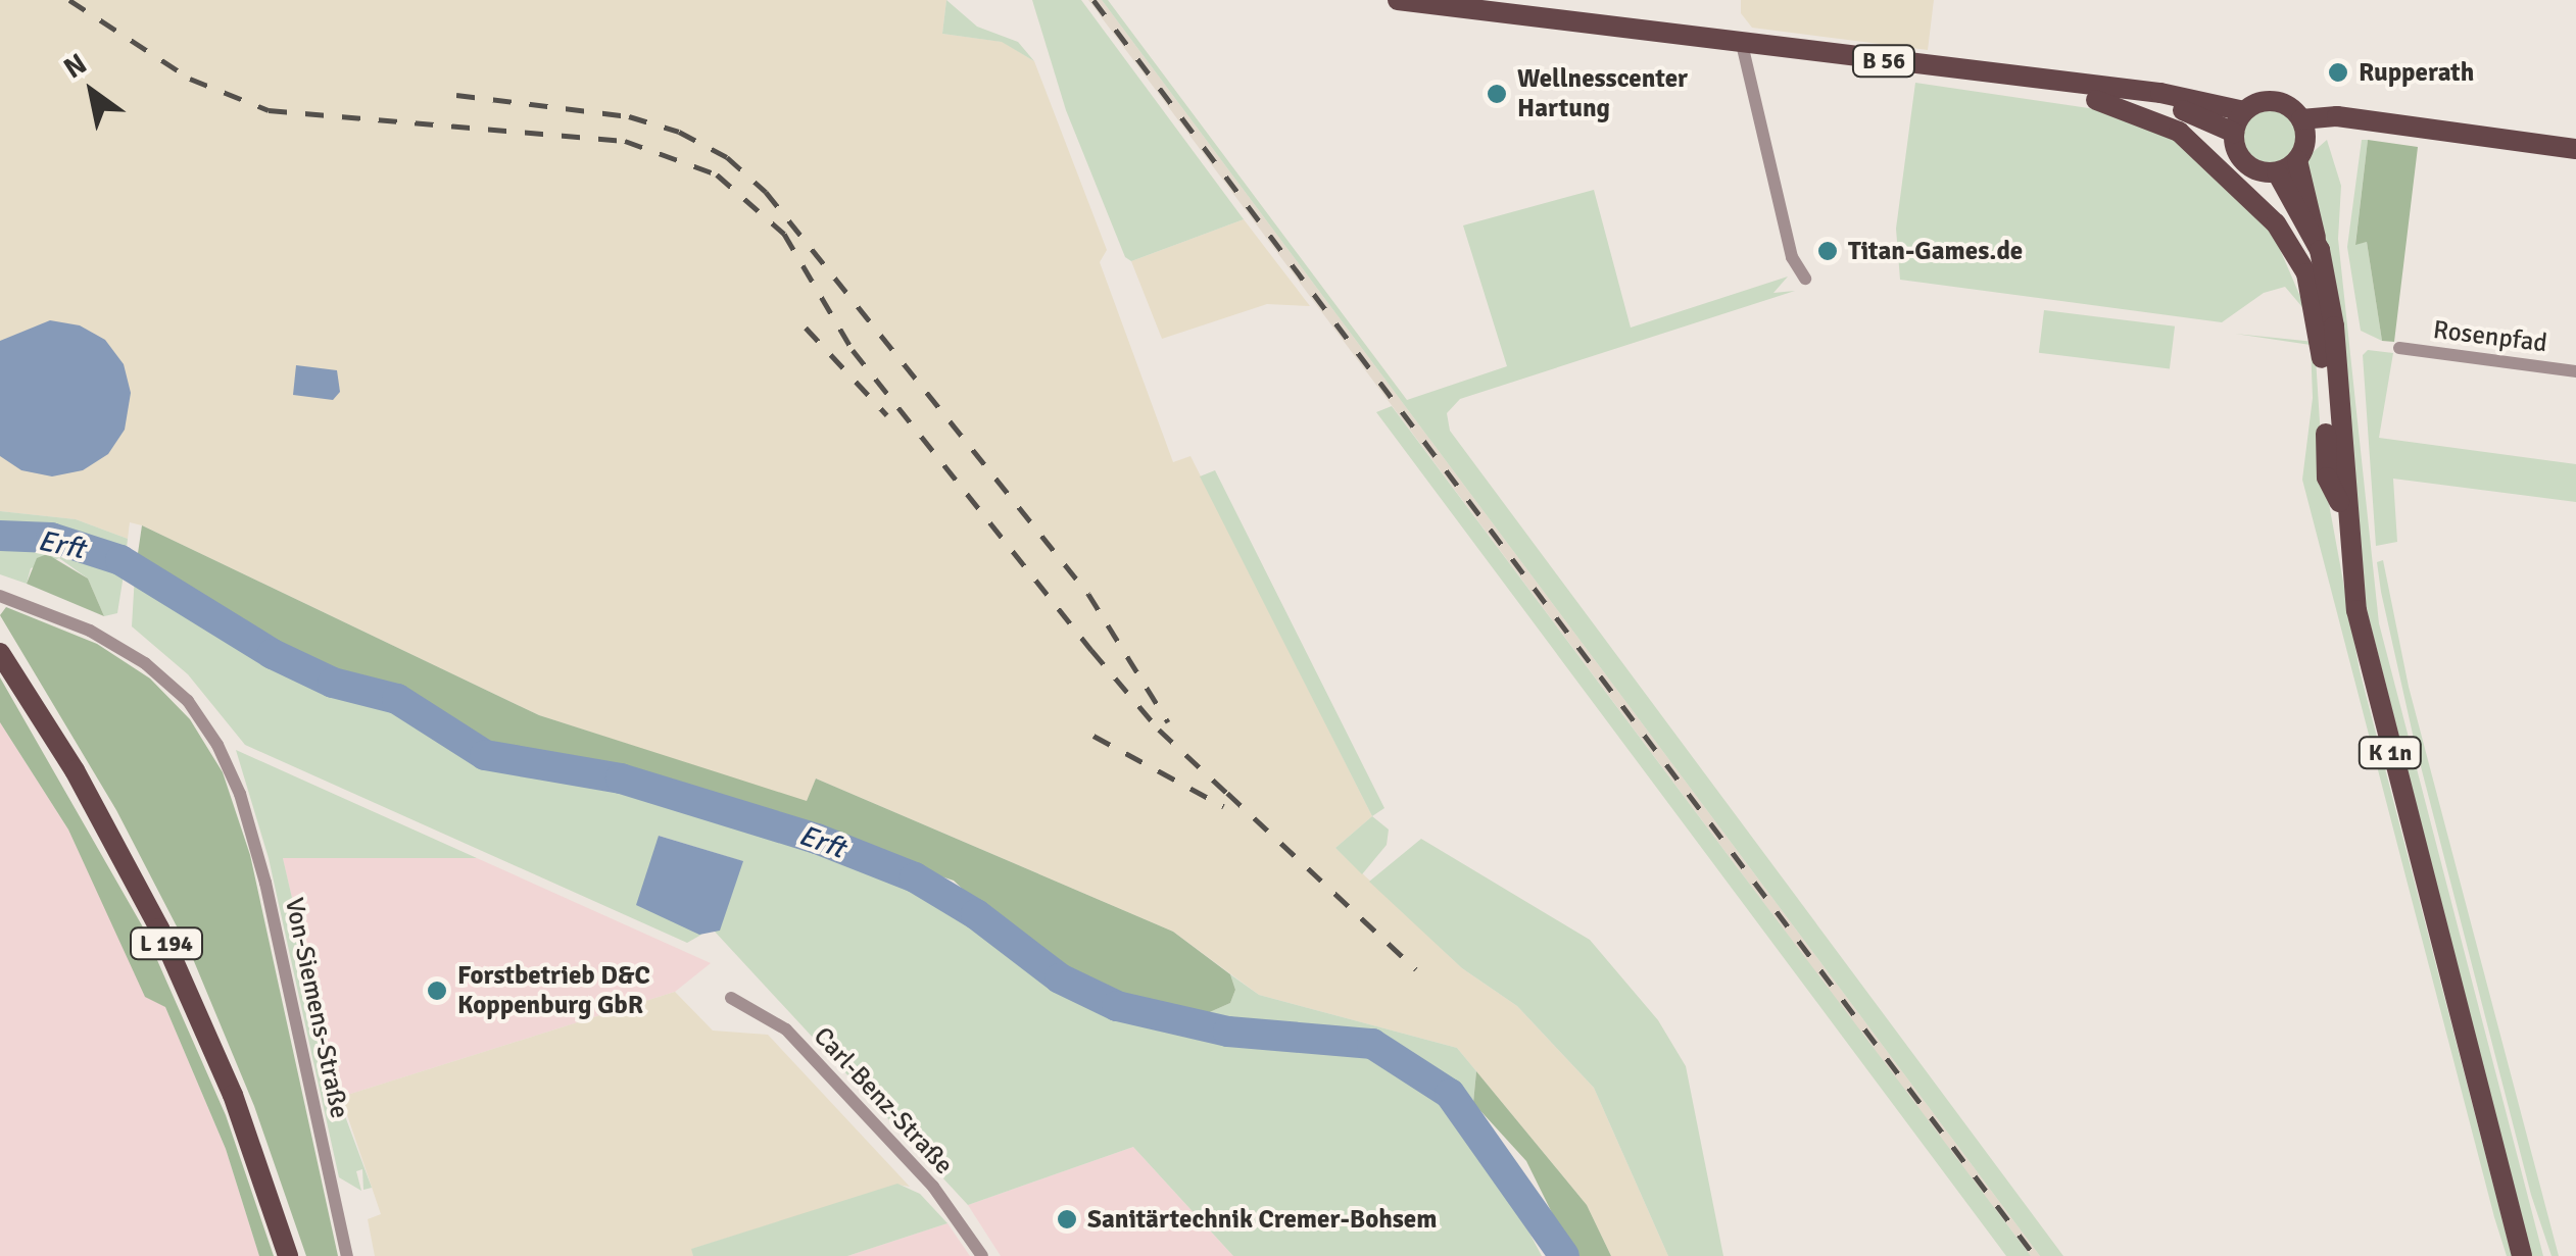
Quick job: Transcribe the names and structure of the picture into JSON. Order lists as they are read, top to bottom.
{
  "streets": {
    "main road": ["B 56", "K 1n", "L 194"],
    "street": ["Rosenpfad", "Von-Siemens-Straße", "Carl-Benz-Straße"]
  },
  "crossings": [
    ["B 56", "K 1n"]
  ],
  "water": ["Erft"],
  "places": [
    "Rupperath",
    "Wellnesscenter Hartung",
    "Titan-Games.de",
    "Forstbetrieb D&C Koppenburg GbR",
    "Sanitärtechnik Cremer-Bohsem"
  ],
  "north": "top left"
}
